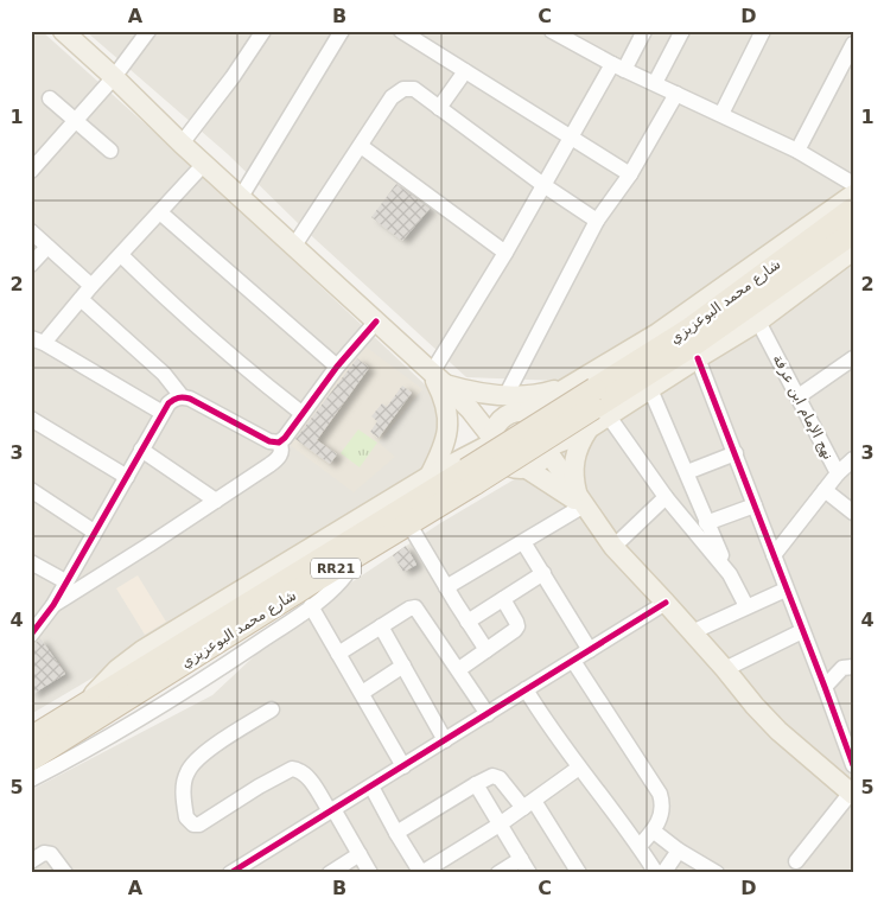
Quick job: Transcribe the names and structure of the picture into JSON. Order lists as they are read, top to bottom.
{
  "streets": {
    "highway": ["شارع محمد البوعزيزي", "RR21"],
    "street": ["نهج الإمام ابن عرفة"]
  },
  "crossings": [
    ["شارع محمد البوعزيزي", "RR21"]
  ],
  "grid": {
    "columns": [
      "A",
      "B",
      "C",
      "D"
    ],
    "rows": [
      "1",
      "2",
      "3",
      "4",
      "5"
    ]
  }
}
